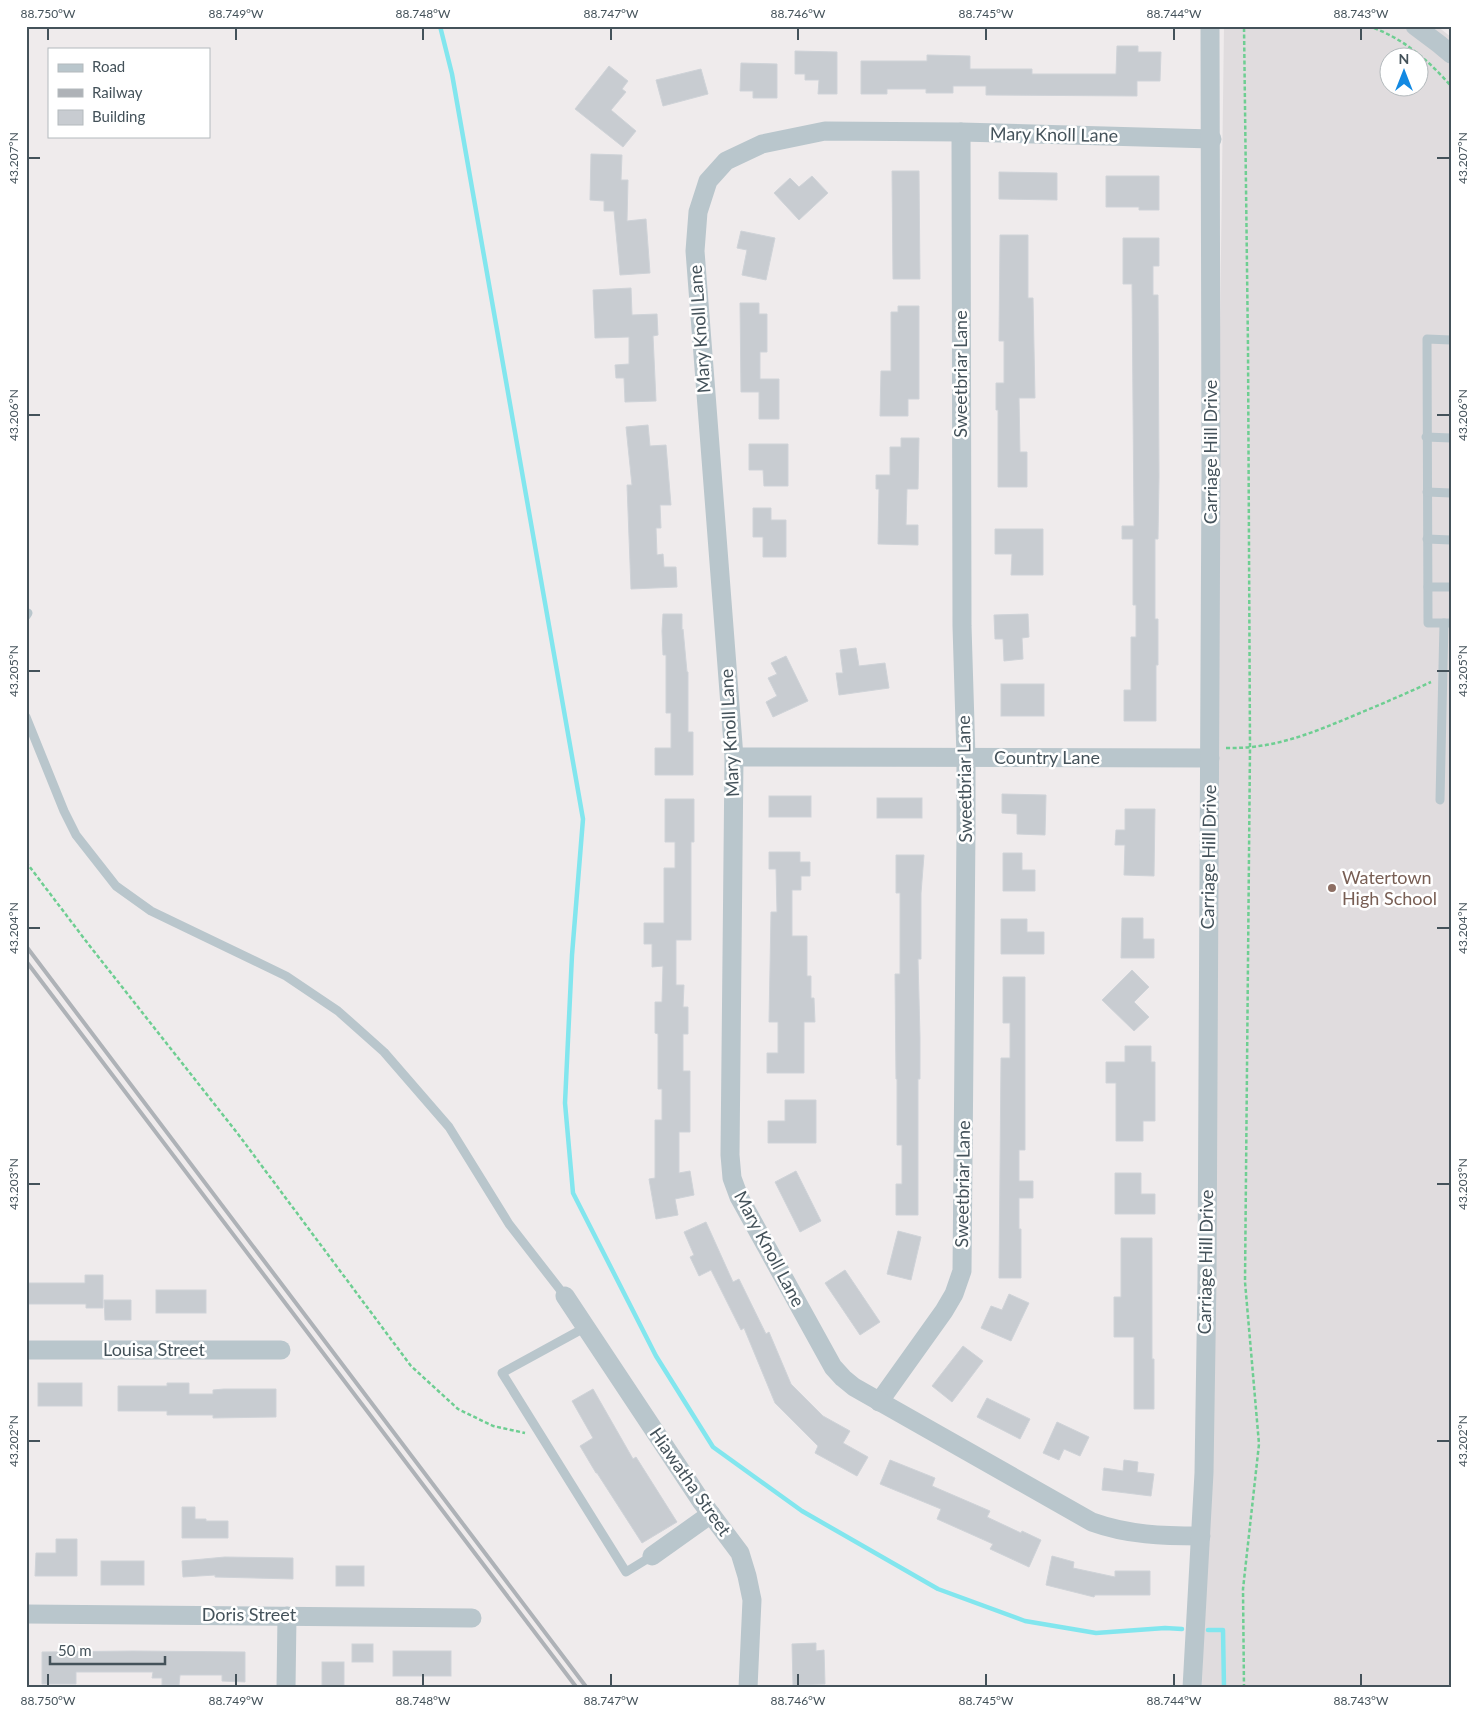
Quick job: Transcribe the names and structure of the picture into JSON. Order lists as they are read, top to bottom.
{
  "streets": {
    "street": [
      "Mary Knoll Lane",
      "Sweetbriar Lane",
      "Carriage Hill Drive",
      "Country Lane",
      "Louisa Street",
      "Hiawatha Street",
      "Doris Street"
    ]
  },
  "crossings": [
    ["Mary Knoll Lane", "Sweetbriar Lane"],
    ["Mary Knoll Lane", "Carriage Hill Drive"],
    ["Mary Knoll Lane", "Country Lane"],
    ["Sweetbriar Lane", "Country Lane"],
    ["Carriage Hill Drive", "Country Lane"]
  ],
  "places": ["Watertown High School"],
  "legend": ["Road", "Railway", "Building"],
  "scale_bar": "50 m",
  "north": "top",
  "coordinates": [
    "88.750°W",
    "88.749°W",
    "88.748°W",
    "88.747°W",
    "88.746°W",
    "88.745°W",
    "88.744°W",
    "88.743°W",
    "43.207°N",
    "43.206°N",
    "43.205°N",
    "43.204°N",
    "43.203°N",
    "43.202°N"
  ]
}
